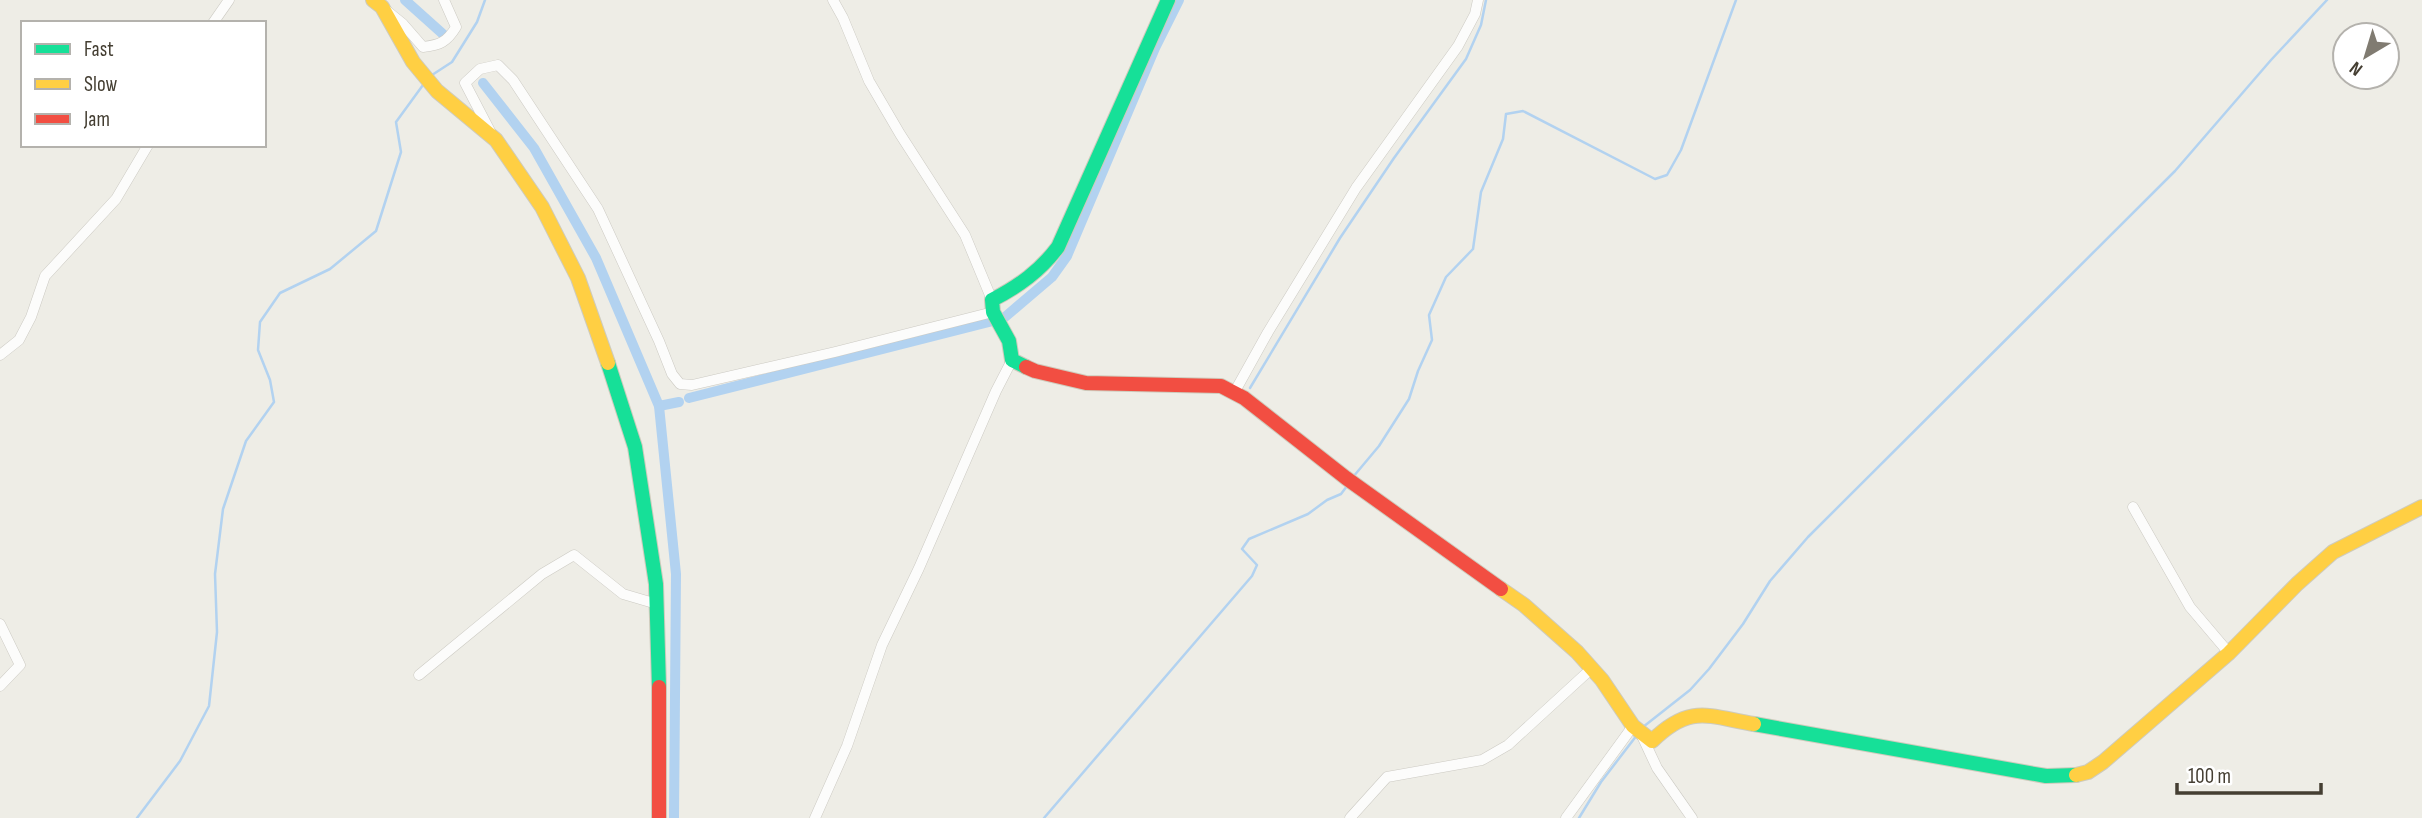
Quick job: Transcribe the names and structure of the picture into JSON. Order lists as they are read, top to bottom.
{
  "legend": ["Fast", "Slow", "Jam"],
  "scale_bar": "100 m",
  "north": "bottom left"
}
